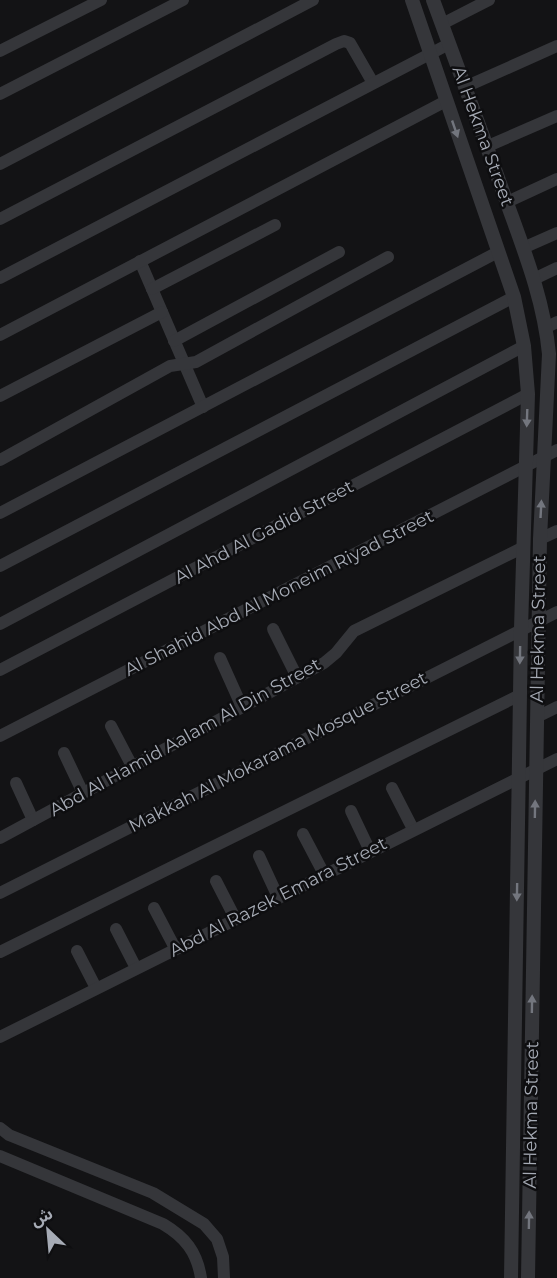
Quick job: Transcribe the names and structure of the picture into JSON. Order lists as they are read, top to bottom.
{
  "streets": {
    "street": [
      "Al Hekma Street",
      "Al Ahd Al Gadid Street",
      "Al Shahid Abd Al Moneim Riyad Street",
      "Abd Al Hamid Aalam Al Din Street",
      "Makkah Al Mokarama Mosque Street",
      "Abd Al Razek Emara Street"
    ]
  },
  "crossings": [
    ["Al Hekma Street", "Al Ahd Al Gadid Street"],
    ["Al Hekma Street", "Al Shahid Abd Al Moneim Riyad Street"],
    ["Al Hekma Street", "Abd Al Hamid Aalam Al Din Street"],
    ["Al Hekma Street", "Makkah Al Mokarama Mosque Street"],
    ["Al Hekma Street", "Abd Al Razek Emara Street"]
  ],
  "north": "top left"
}
